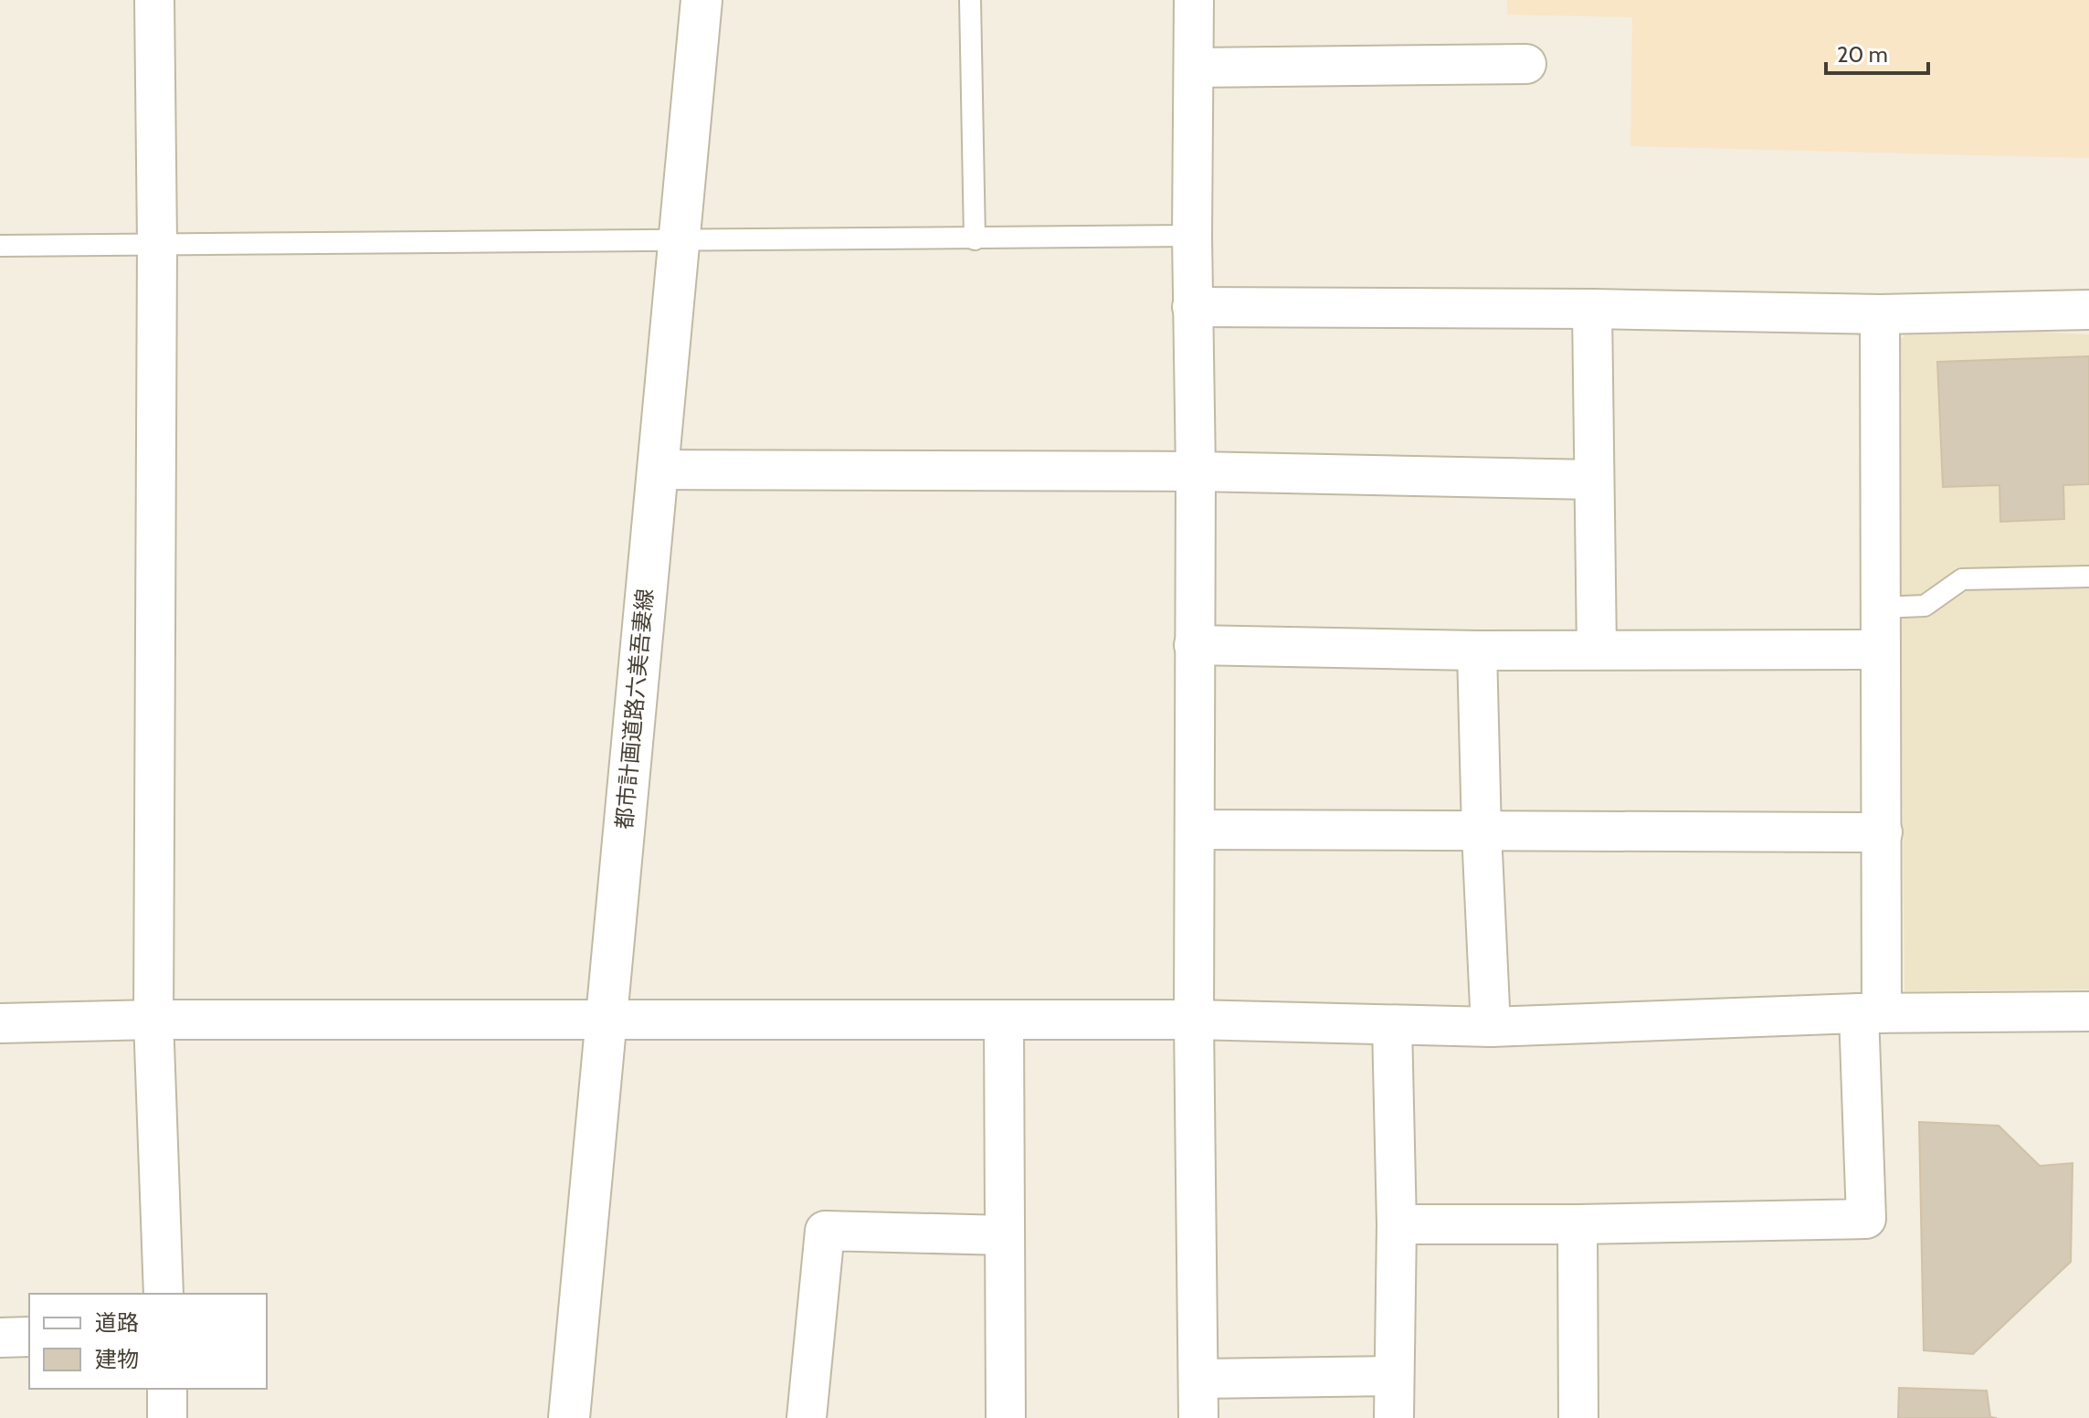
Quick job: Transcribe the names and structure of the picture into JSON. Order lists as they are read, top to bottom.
{
  "streets": {
    "street": ["都市計画道路六美吾妻線"]
  },
  "legend": ["道路", "建物"],
  "scale_bar": "20 m"
}
